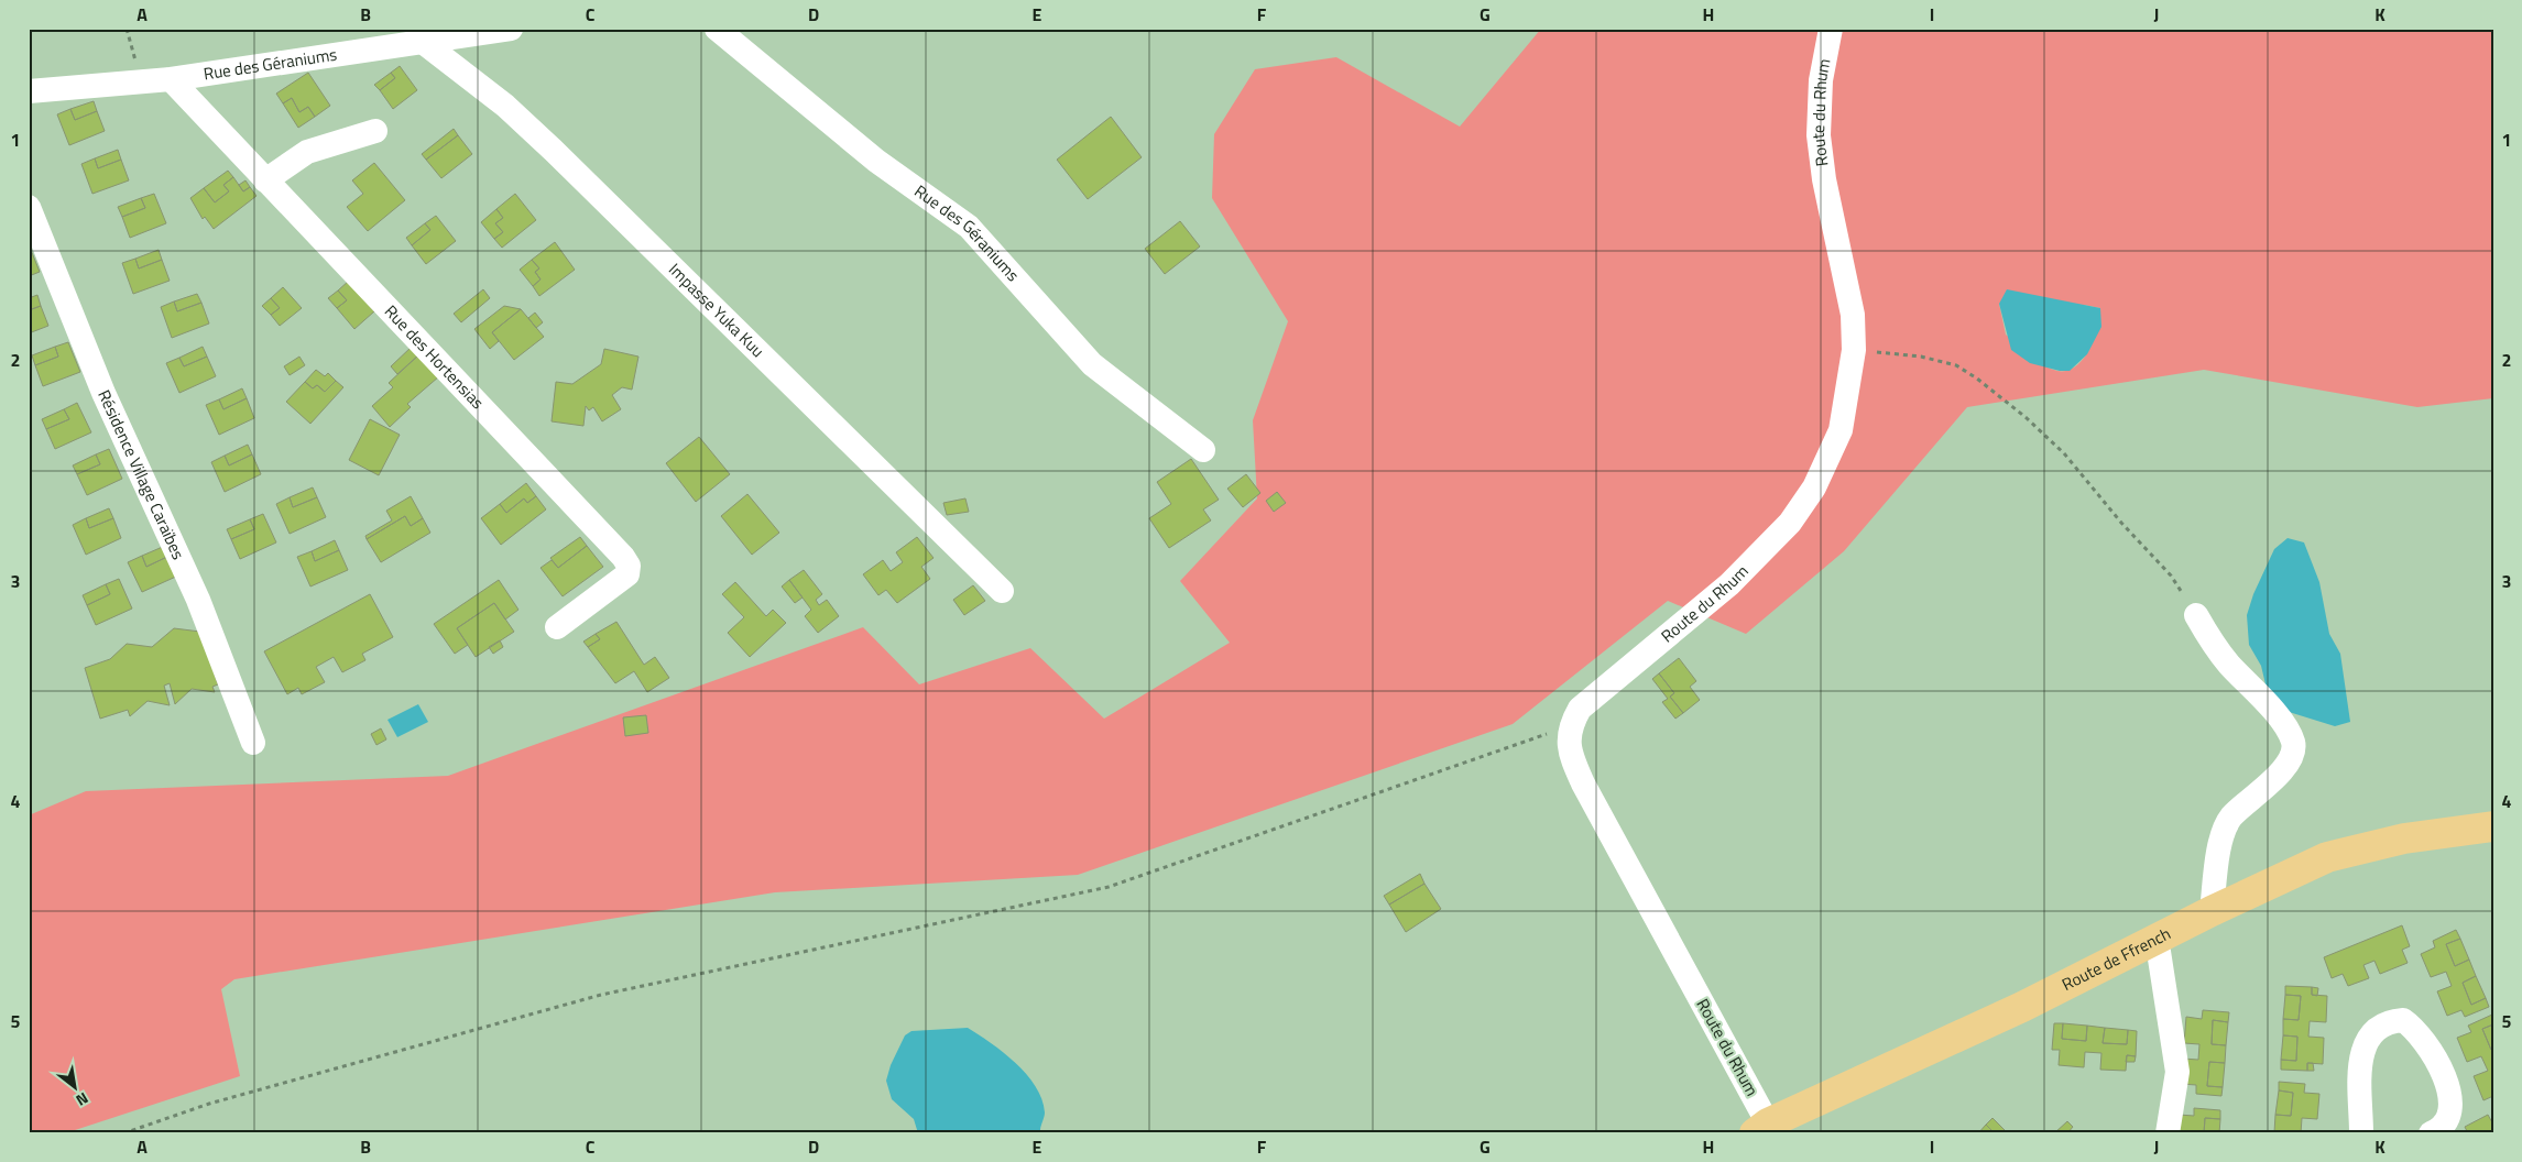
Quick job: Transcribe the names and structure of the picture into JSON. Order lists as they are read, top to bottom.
{
  "streets": {
    "main road": ["Route de Ffrench"],
    "street": [
      "Rue des Géraniums",
      "Route du Rhum",
      "Impasse Yuka Kuu",
      "Rue des Hortensias",
      "Résidence Village Caraïbes"
    ]
  },
  "crossings": [
    ["Rue des Géraniums", "Impasse Yuka Kuu"],
    ["Rue des Géraniums", "Rue des Hortensias"],
    ["Route du Rhum", "Route de Ffrench"]
  ],
  "north": "bottom right",
  "grid": {
    "columns": [
      "A",
      "B",
      "C",
      "D",
      "E",
      "F",
      "G",
      "H",
      "I",
      "J",
      "K"
    ],
    "rows": [
      "1",
      "2",
      "3",
      "4",
      "5"
    ]
  }
}
